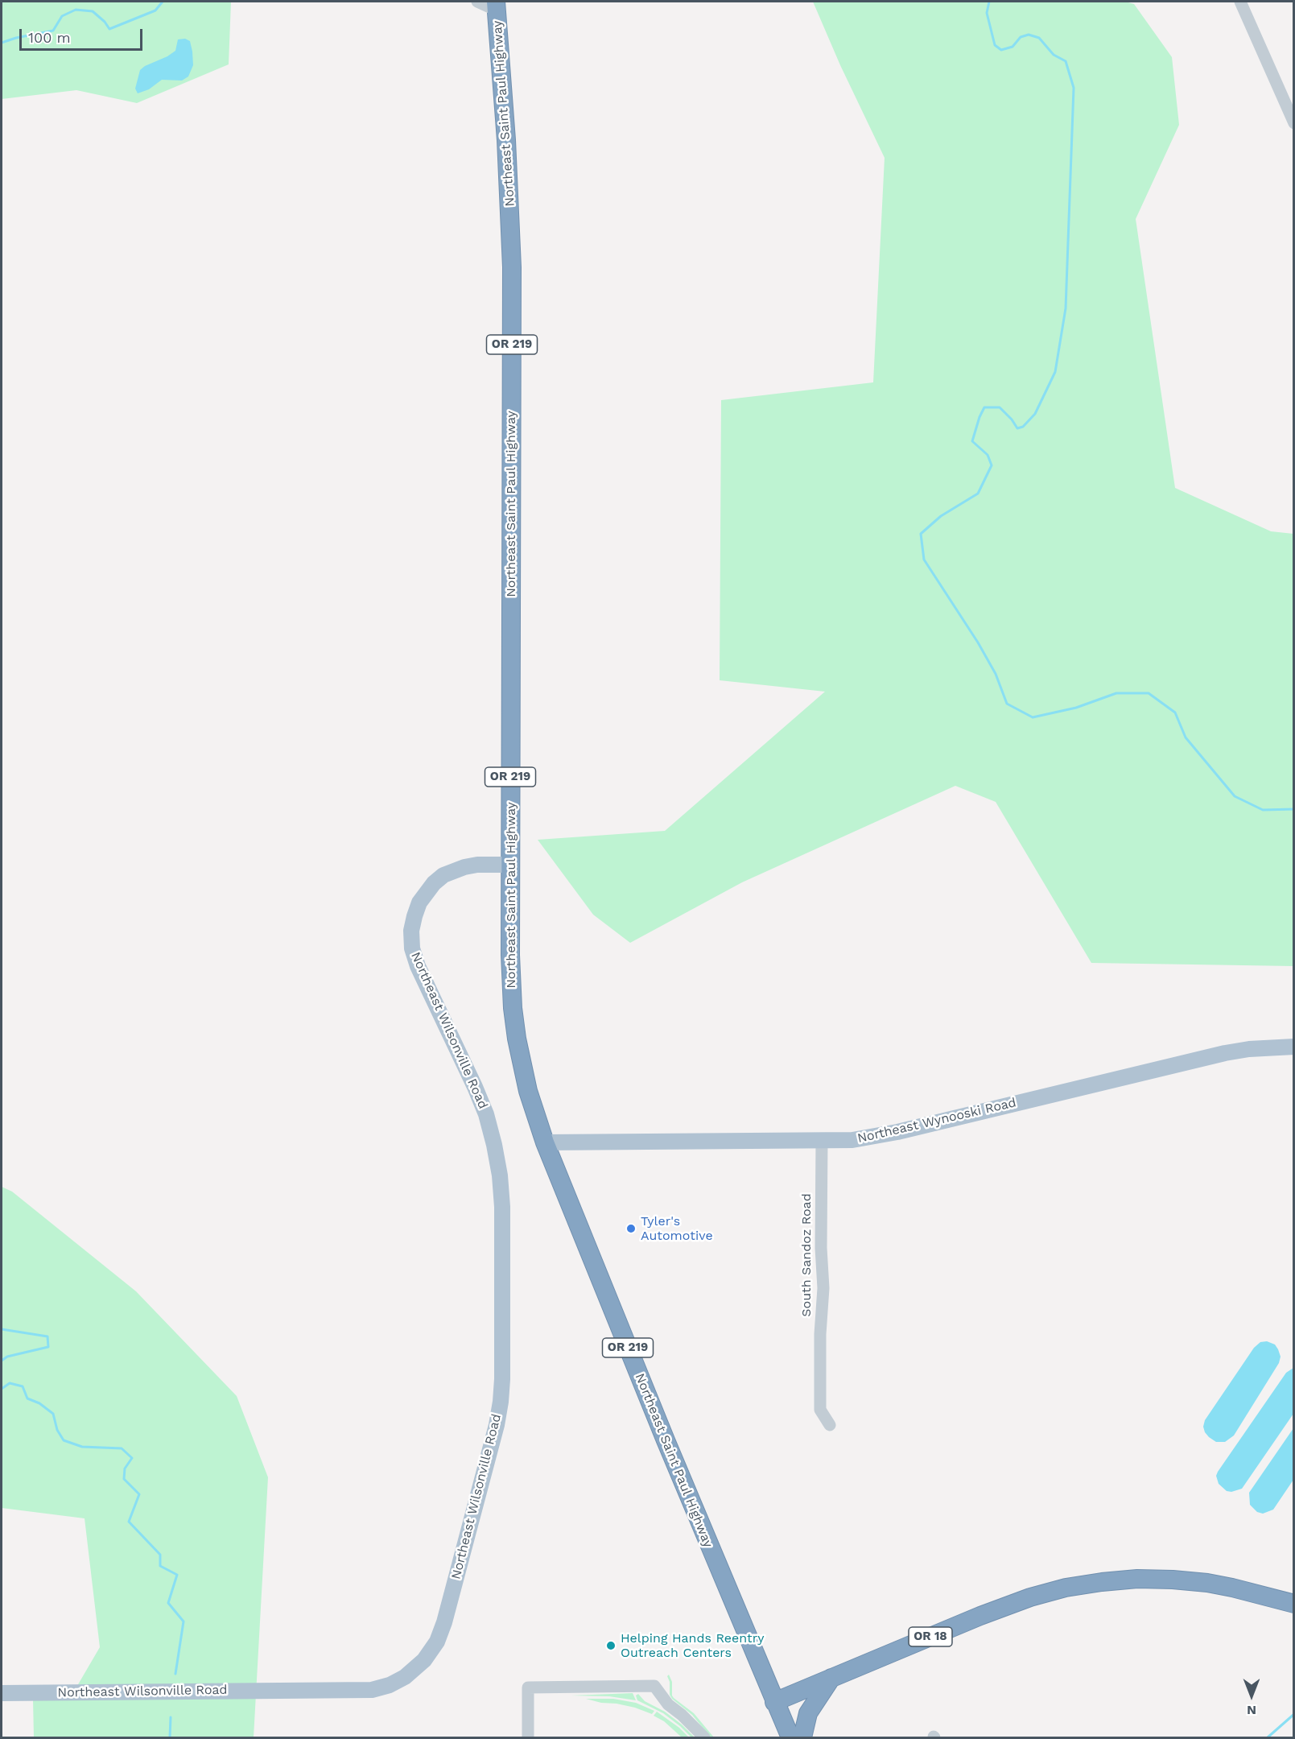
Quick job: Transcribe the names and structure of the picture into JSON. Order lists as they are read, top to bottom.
{
  "streets": {
    "highway": ["Northeast Saint Paul Highway", "OR 219", "OR 18"],
    "main road": ["Northeast Wilsonville Road", "Northeast Wynooski Road"],
    "street": ["South Sandoz Road"]
  },
  "crossings": [
    ["Northeast Saint Paul Highway", "Northeast Wilsonville Road"],
    ["Northeast Saint Paul Highway", "Northeast Wynooski Road"],
    ["Northeast Saint Paul Highway", "OR 18"],
    ["Northeast Wynooski Road", "South Sandoz Road"]
  ],
  "places": ["Tyler's Automotive", "Helping Hands Reentry Outreach Centers"],
  "scale_bar": "100 m",
  "north": "bottom"
}
